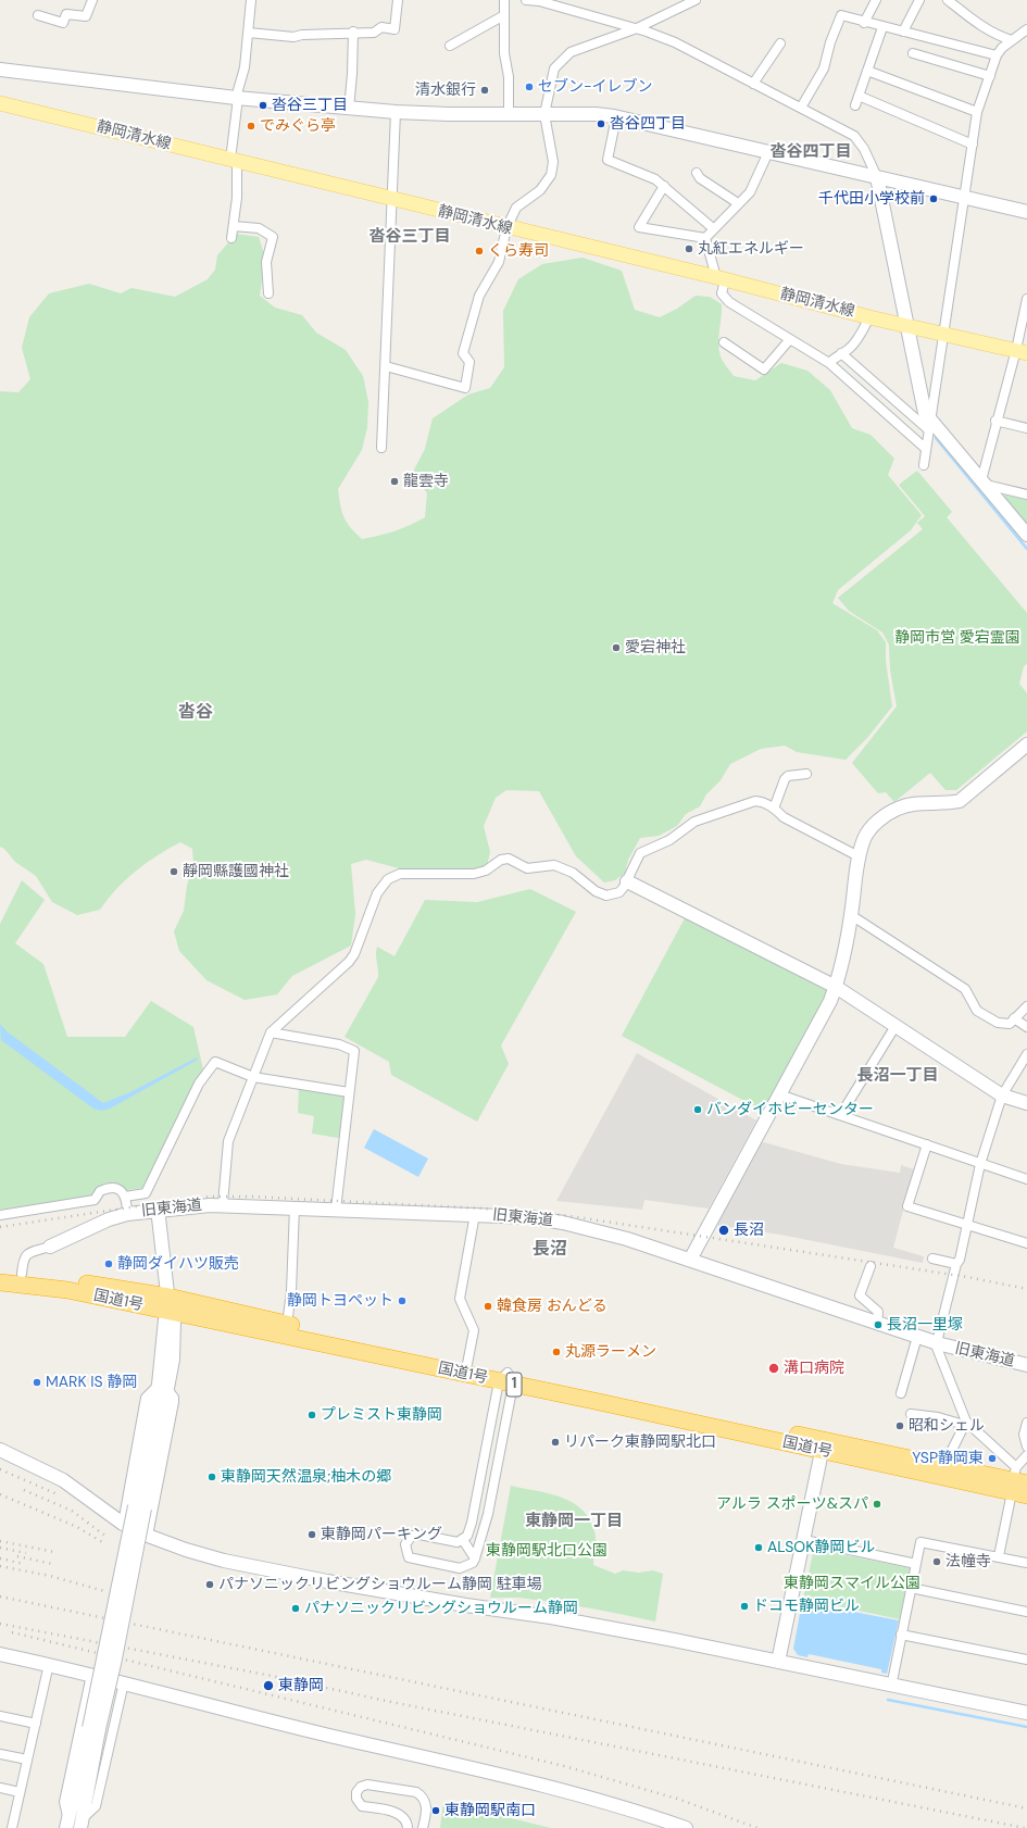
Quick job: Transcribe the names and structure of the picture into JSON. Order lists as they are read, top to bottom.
{
  "streets": {
    "highway": ["国道1号", "1"],
    "main road": ["静岡清水線"],
    "street": ["旧東海道"]
  },
  "crossings": [
    ["旧東海道", "国道1号"]
  ],
  "districts": [
    "沓谷四丁目",
    "沓谷三丁目",
    "沓谷",
    "長沼一丁目",
    "長沼",
    "東静岡一丁目"
  ],
  "parks": ["静岡市営 愛宕霊園", "東静岡駅北口公園", "東静岡スマイル公園"],
  "places": [
    "セブン-イレブン",
    "清水銀行",
    "沓谷三丁目",
    "沓谷四丁目",
    "でみぐら亭",
    "千代田小学校前",
    "丸紅エネルギー",
    "くら寿司",
    "龍雲寺",
    "愛宕神社",
    "靜岡縣護國神社",
    "バンダイホビーセンター",
    "長沼",
    "静岡ダイハツ販売",
    "静岡トヨペット",
    "韓食房 おんどる",
    "長沼一里塚",
    "丸源ラーメン",
    "溝口病院",
    "MARK IS 静岡",
    "プレミスト東静岡",
    "昭和シェル",
    "リパーク東静岡駅北口",
    "YSP静岡東",
    "東静岡天然温泉;柚木の郷",
    "アルラ スポーツ&スパ",
    "東静岡パーキング",
    "ALSOK静岡ビル",
    "法幢寺",
    "パナソニックリビングショウルーム静岡 駐車場",
    "ドコモ静岡ビル",
    "パナソニックリビングショウルーム静岡",
    "東静岡",
    "東静岡駅南口"
  ]
}
